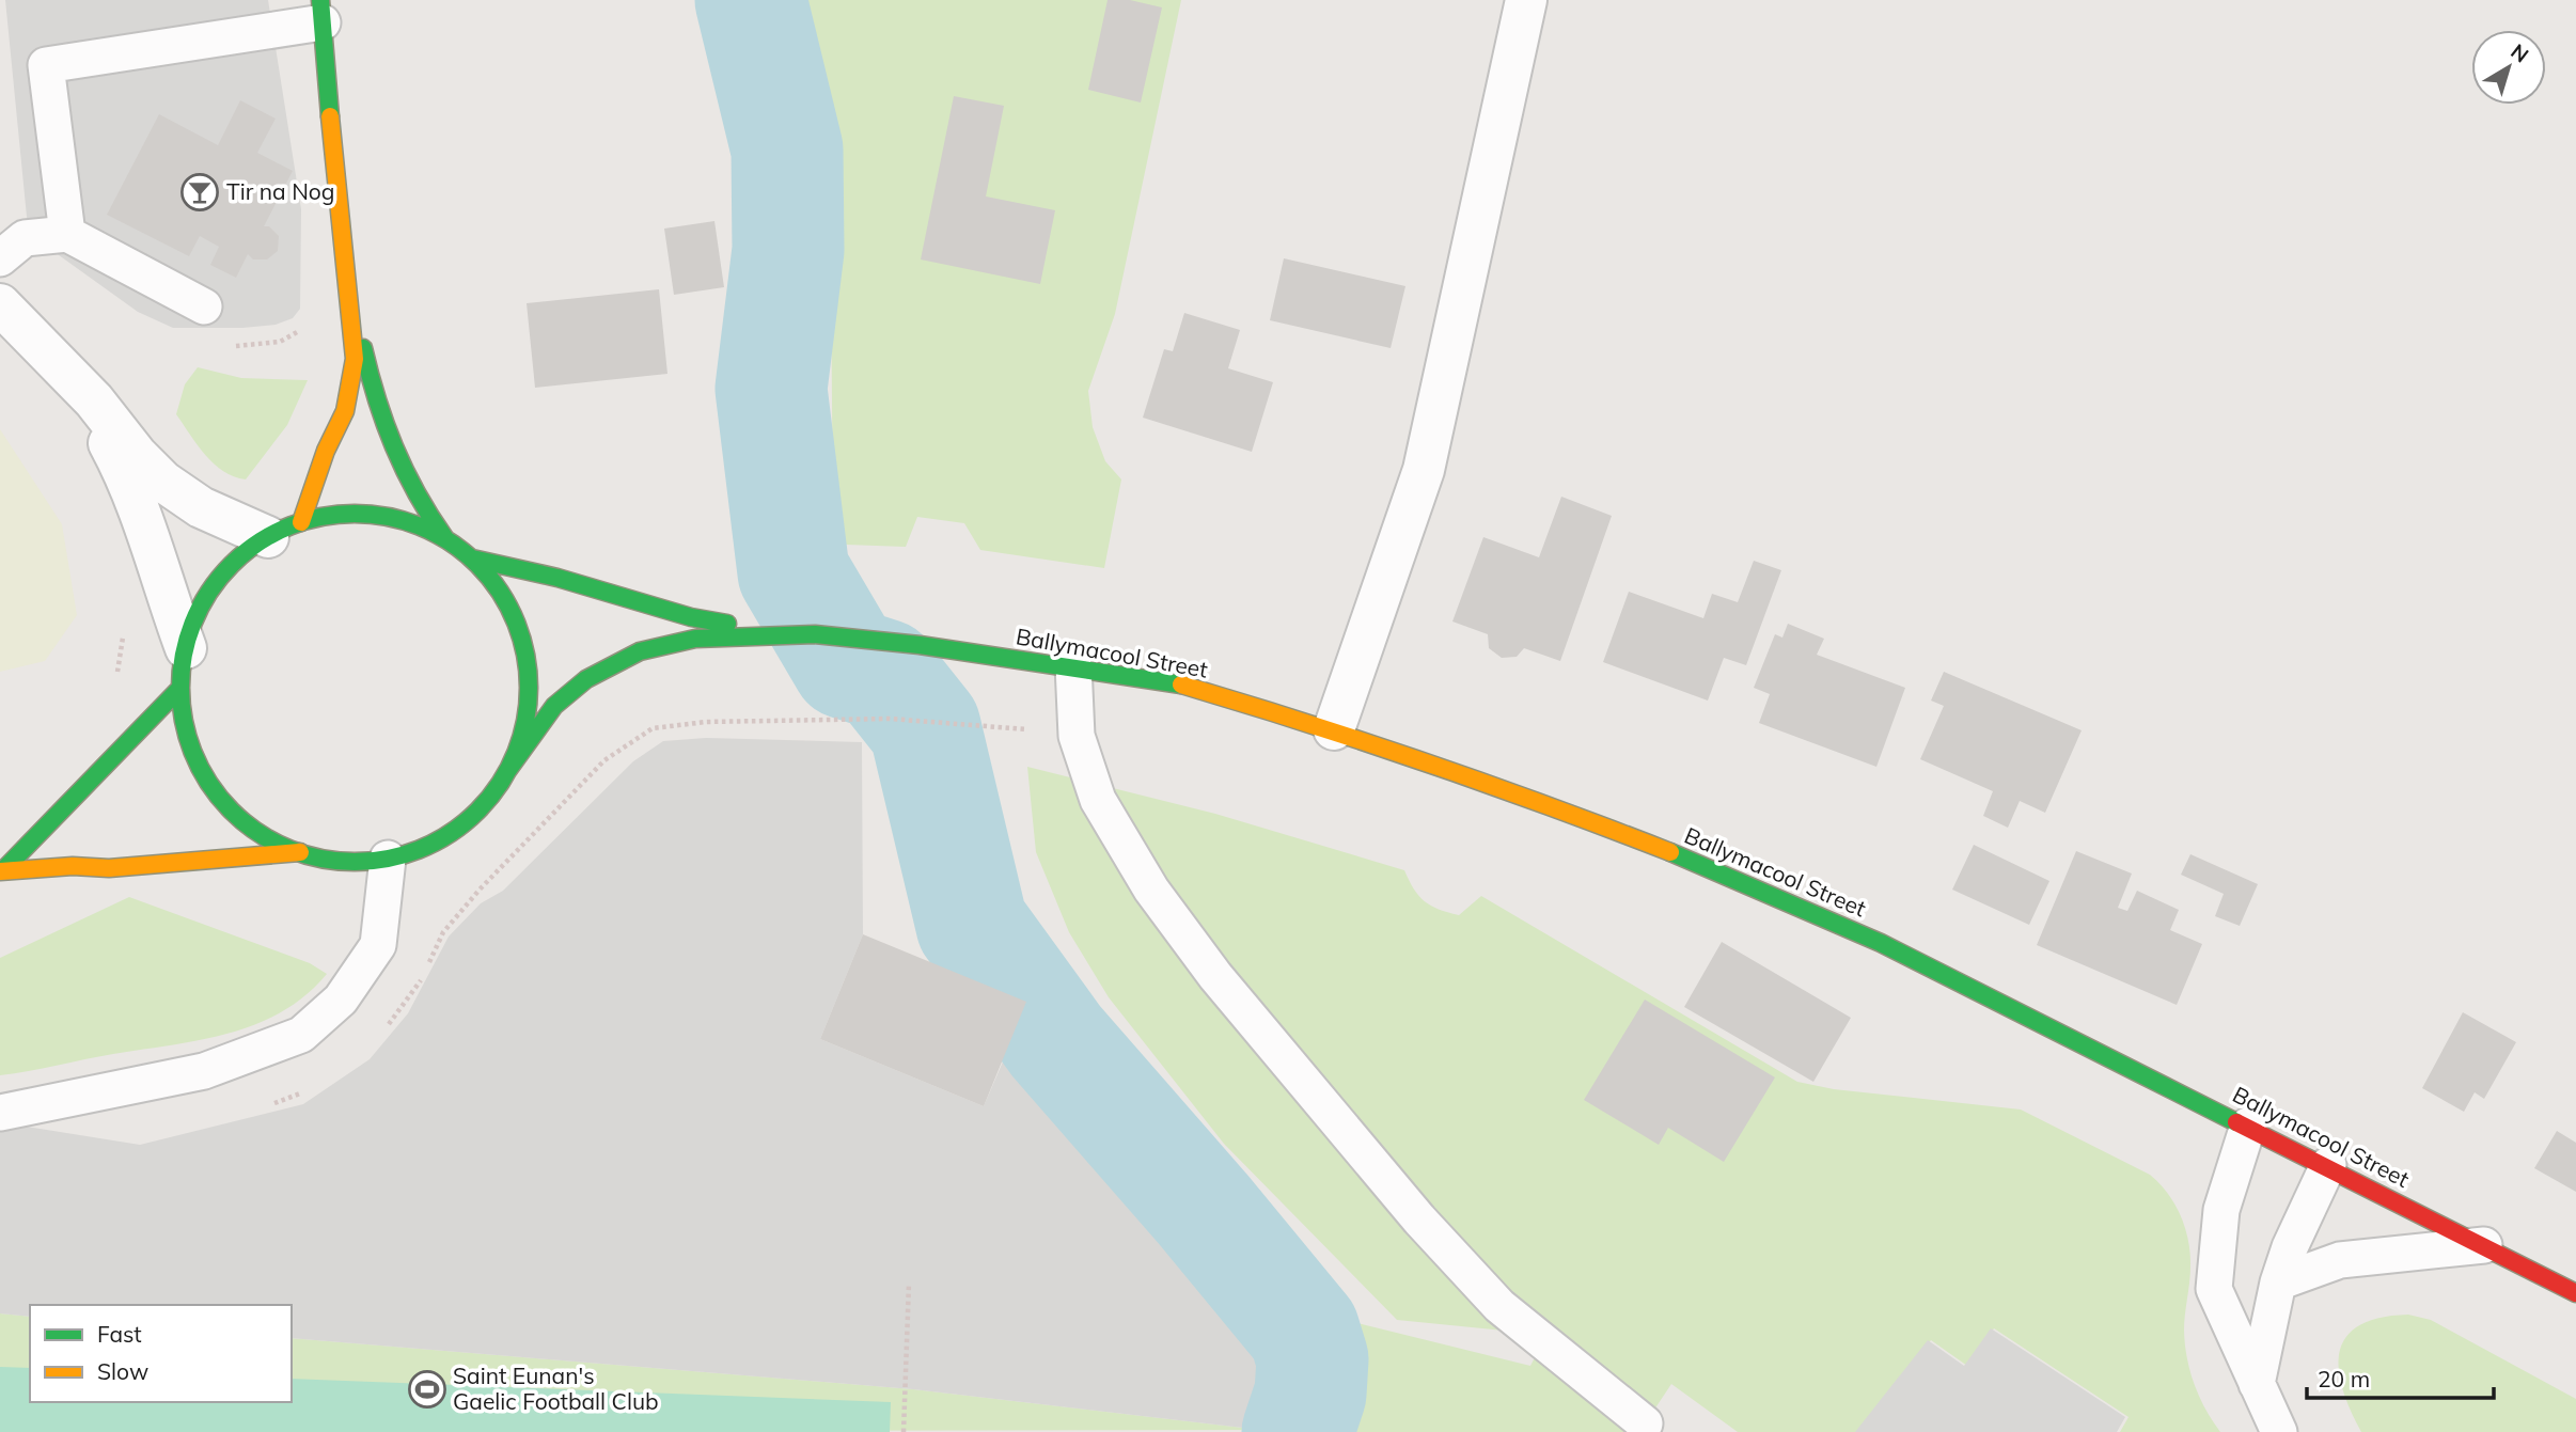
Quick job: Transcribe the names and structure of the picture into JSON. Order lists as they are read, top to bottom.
{
  "streets": {
    "main road": ["Ballymacool Street"]
  },
  "places": {
    "bar": ["Tir na Nog"],
    "sports": ["Saint Eunan's Gaelic Football Club"]
  },
  "legend": ["Fast", "Slow"],
  "scale_bar": "20 m",
  "north": "top right"
}
